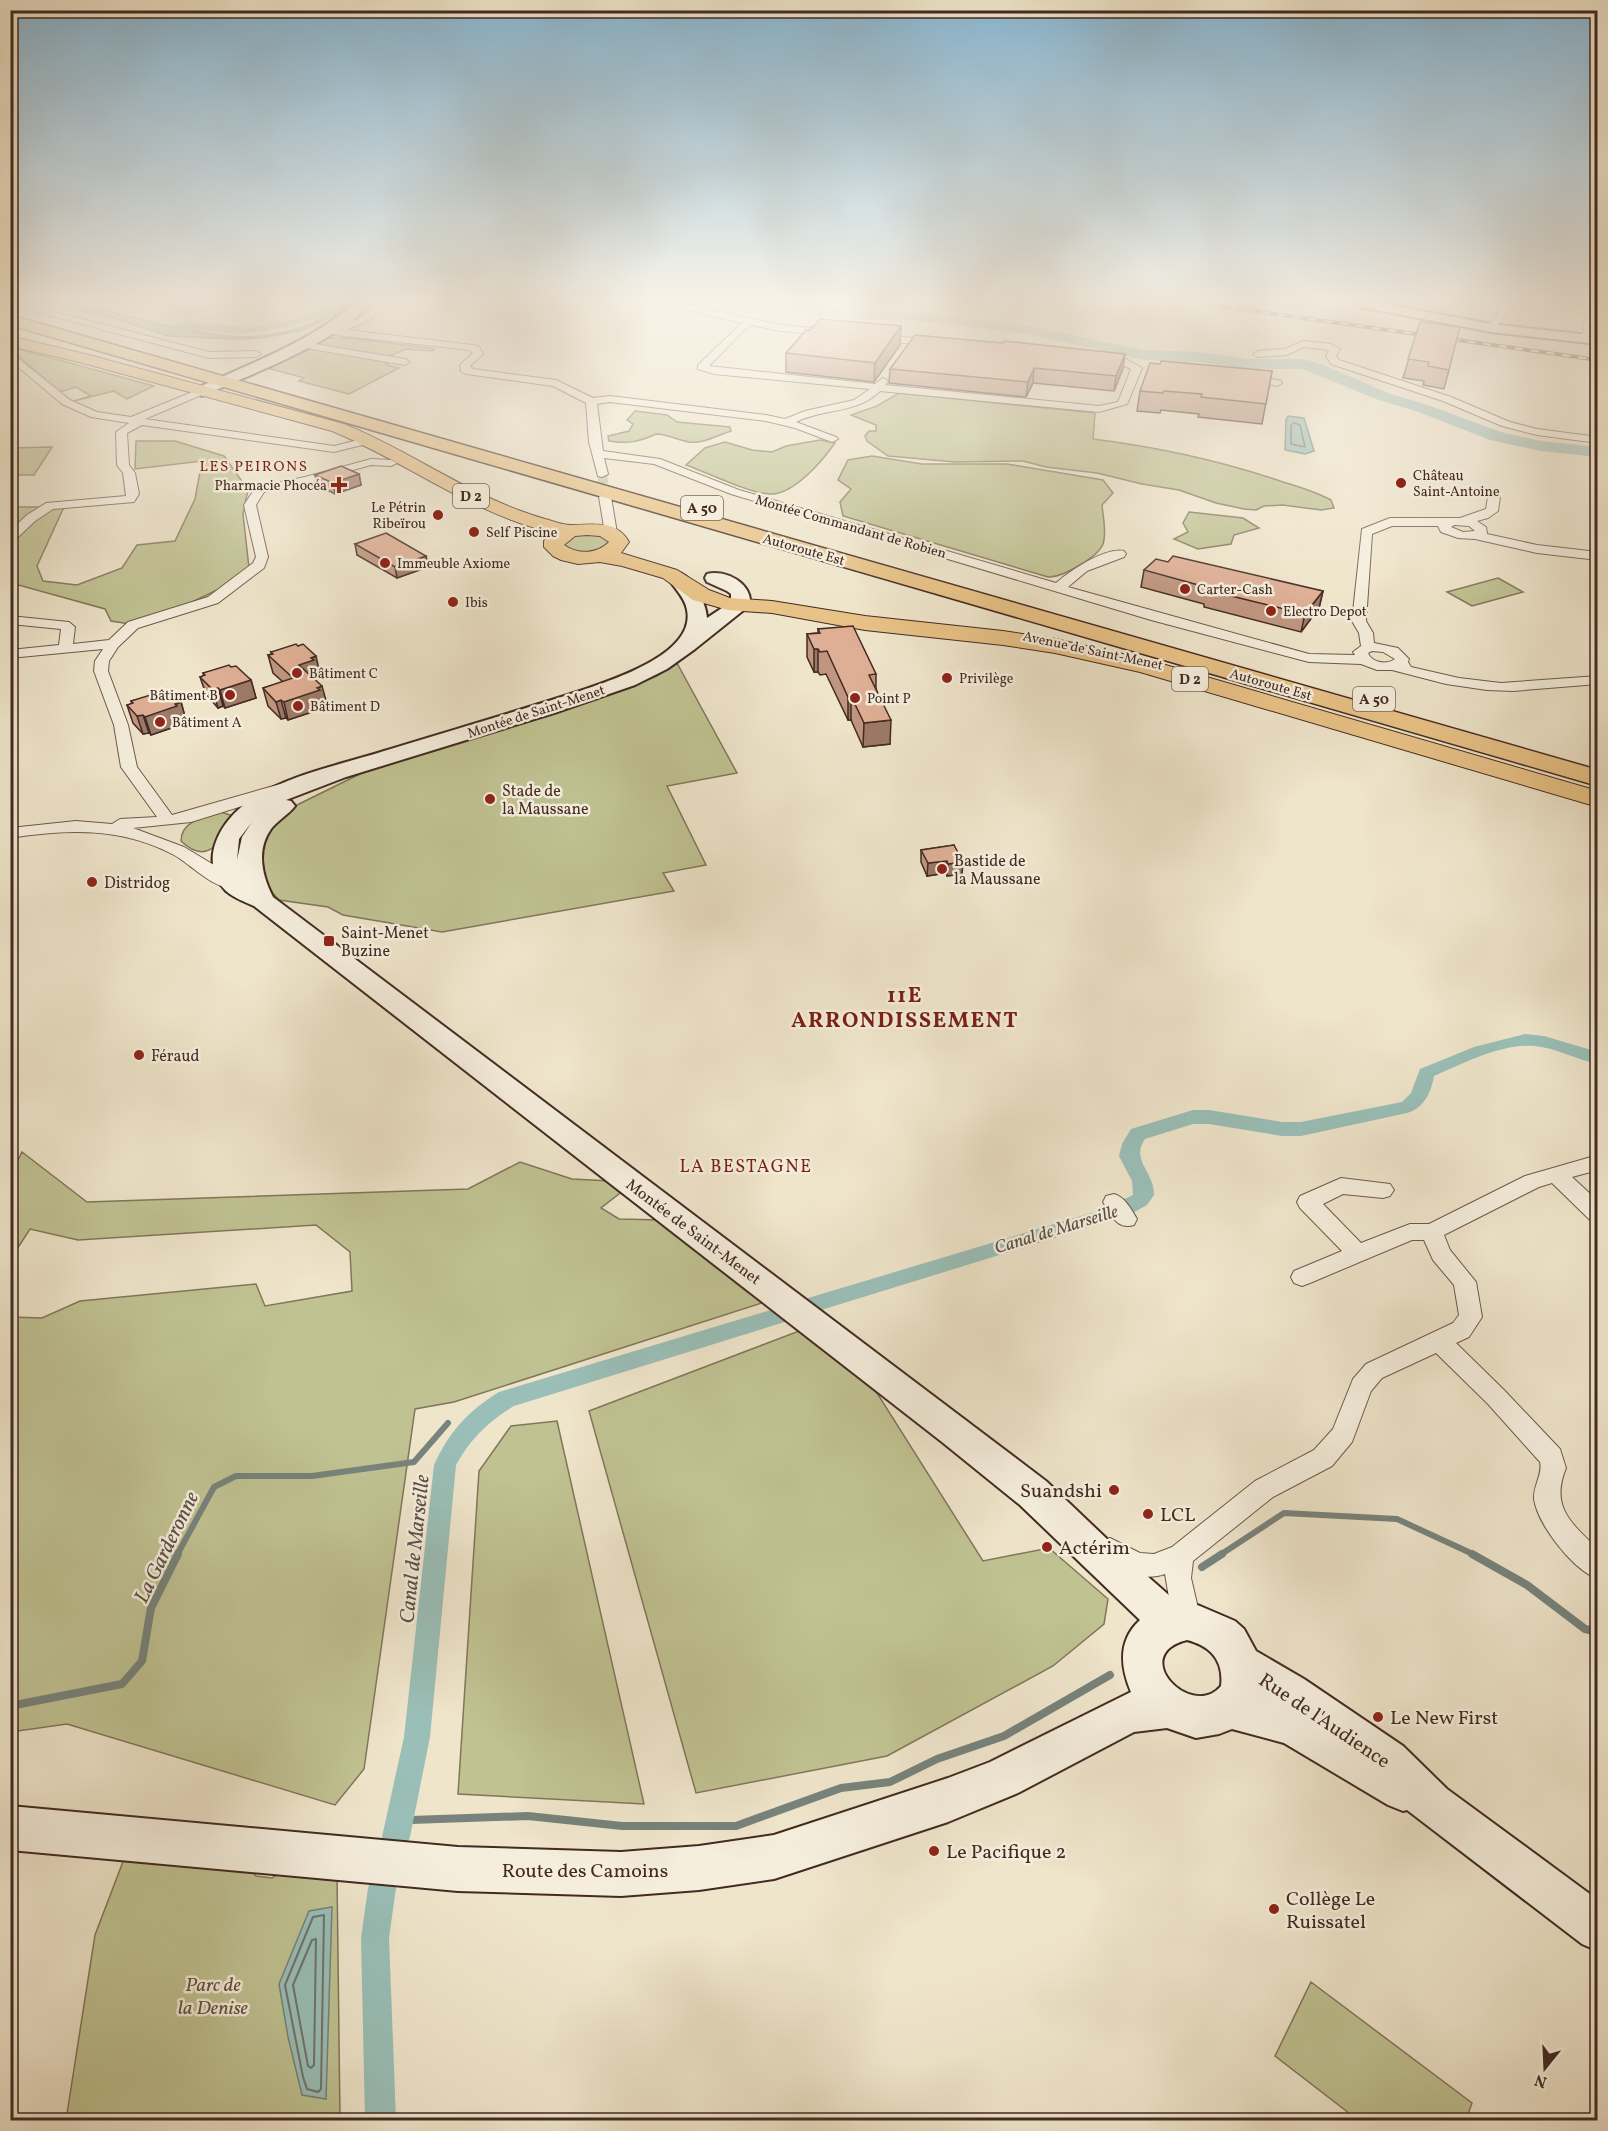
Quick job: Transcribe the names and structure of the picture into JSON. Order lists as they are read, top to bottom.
{
  "streets": {
    "highway": ["A 50", "Autoroute Est"],
    "main road": [
      "D 2",
      "Avenue de Saint-Menet",
      "Montée de Saint-Menet",
      "Rue de l'Audience",
      "Route des Camoins"
    ],
    "street": ["Montée Commandant de Robien"]
  },
  "crossings": [
    ["D 2", "Avenue de Saint-Menet"],
    ["D 2", "Montée de Saint-Menet"],
    ["Avenue de Saint-Menet", "Montée de Saint-Menet"],
    ["Montée de Saint-Menet", "Rue de l'Audience"],
    ["Montée de Saint-Menet", "Route des Camoins"],
    ["Rue de l'Audience", "Route des Camoins"]
  ],
  "districts": ["LES PEIRONS", "11E ARRONDISSEMENT", "LA BESTAGNE"],
  "water": ["Canal de Marseille", "La Garderonne"],
  "parks": ["Parc de la Denise"],
  "places": {
    "other": [
      "Château Saint-Antoine",
      "Le Pétrin Ribeïrou",
      "Self Piscine",
      "Immeuble Axiome",
      "Carter-Cash",
      "Ibis",
      "Electro Depot",
      "Bâtiment C",
      "Privilège",
      "Bâtiment B",
      "Point P",
      "Bâtiment D",
      "Bâtiment A",
      "Stade de la Maussane",
      "Bastide de la Maussane",
      "Distridog",
      "Féraud",
      "Suandshi",
      "LCL",
      "Actérim",
      "Le New First",
      "Le Pacifique 2",
      "Collège Le Ruissatel"
    ],
    "health": ["Pharmacie Phocéa"],
    "transit": ["Saint-Menet Buzine"]
  },
  "north": "bottom"
}
